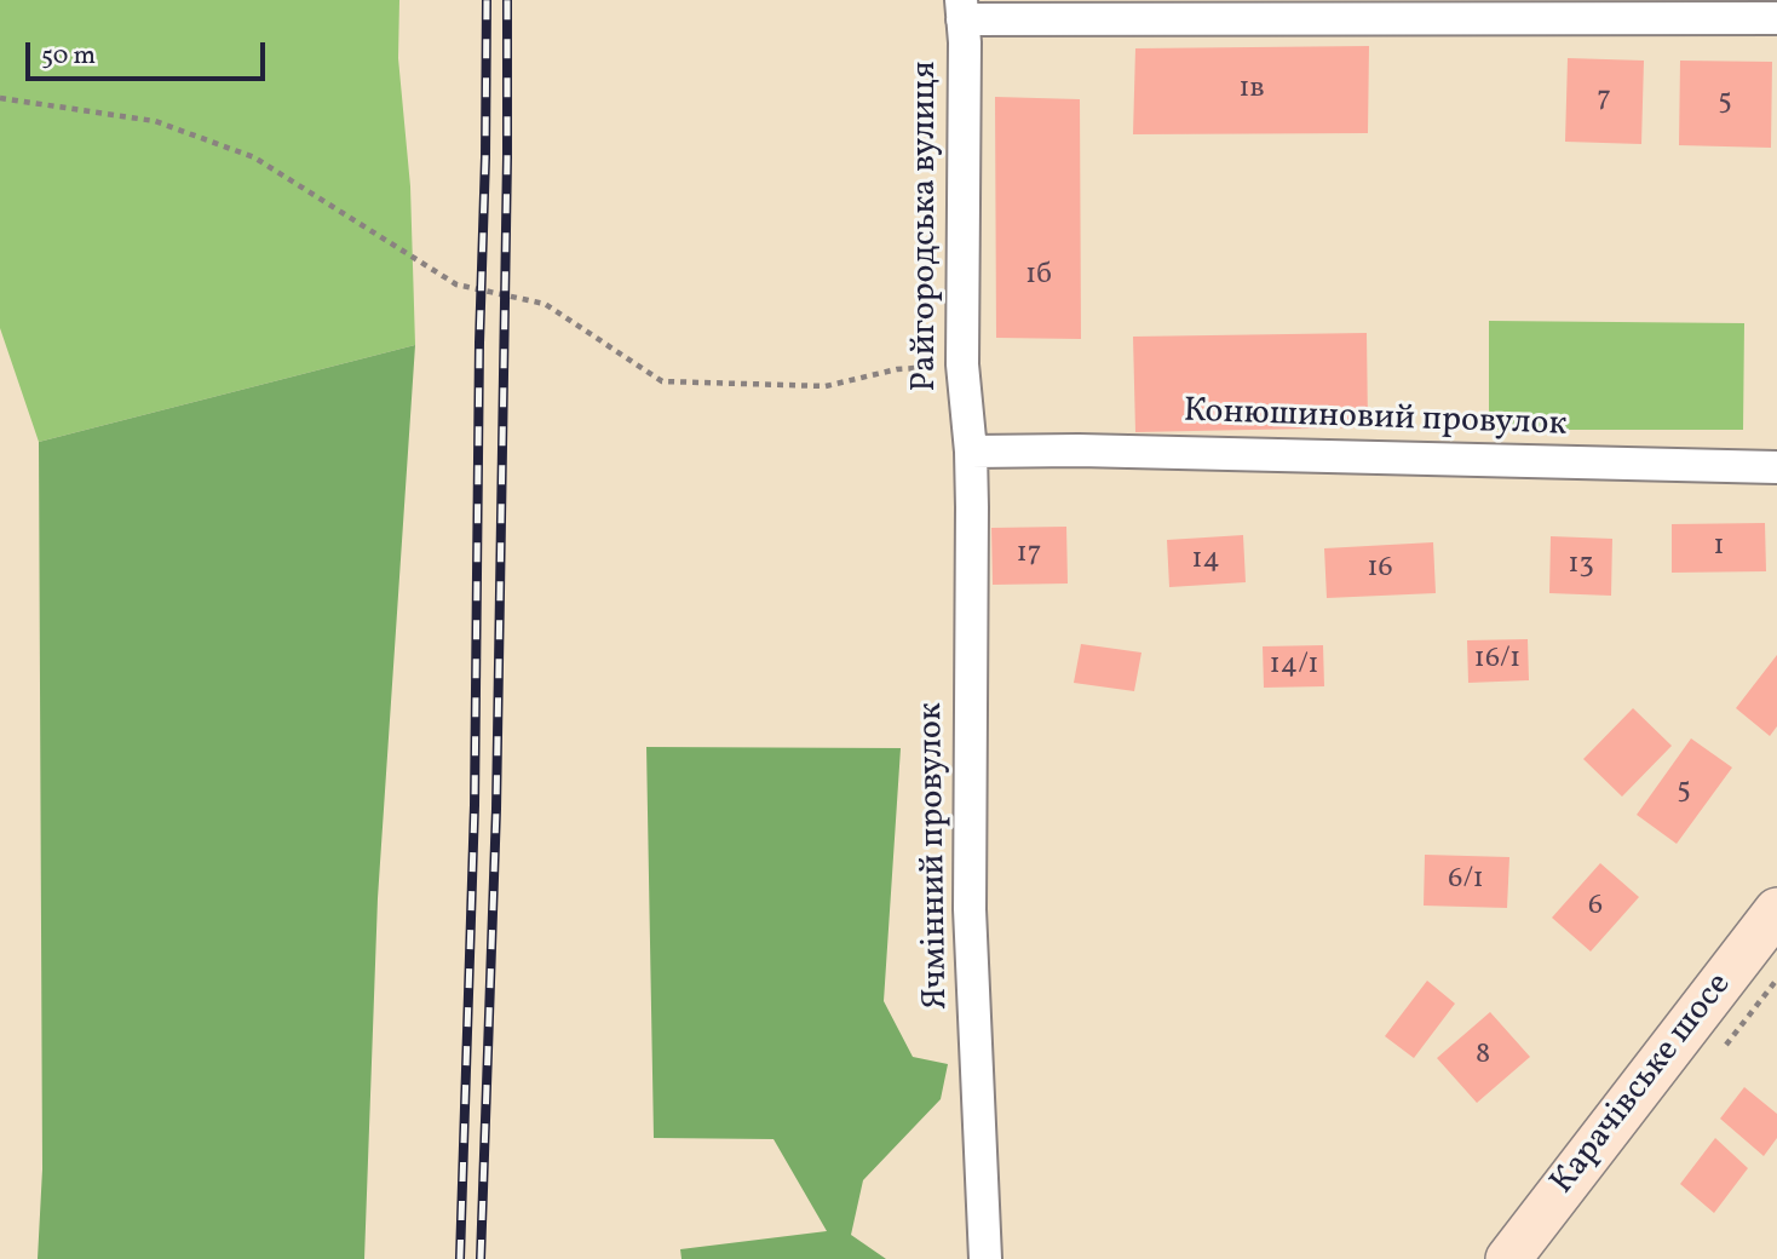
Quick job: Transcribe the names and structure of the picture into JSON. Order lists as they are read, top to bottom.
{
  "streets": {
    "main road": ["Карачівське шосе"],
    "street": ["Райгородська вулиця", "Конюшиновий провулок", "Ячмінний провулок"]
  },
  "crossings": [
    ["Райгородська вулиця", "Конюшиновий провулок"],
    ["Райгородська вулиця", "Ячмінний провулок"],
    ["Конюшиновий провулок", "Ячмінний провулок"]
  ],
  "house_numbers": [
    "1в",
    "7",
    "5",
    "1б",
    "1",
    "17",
    "14",
    "13",
    "16",
    "16/1",
    "14/1",
    "5",
    "6/1",
    "6",
    "8"
  ],
  "scale_bar": "50 m"
}
